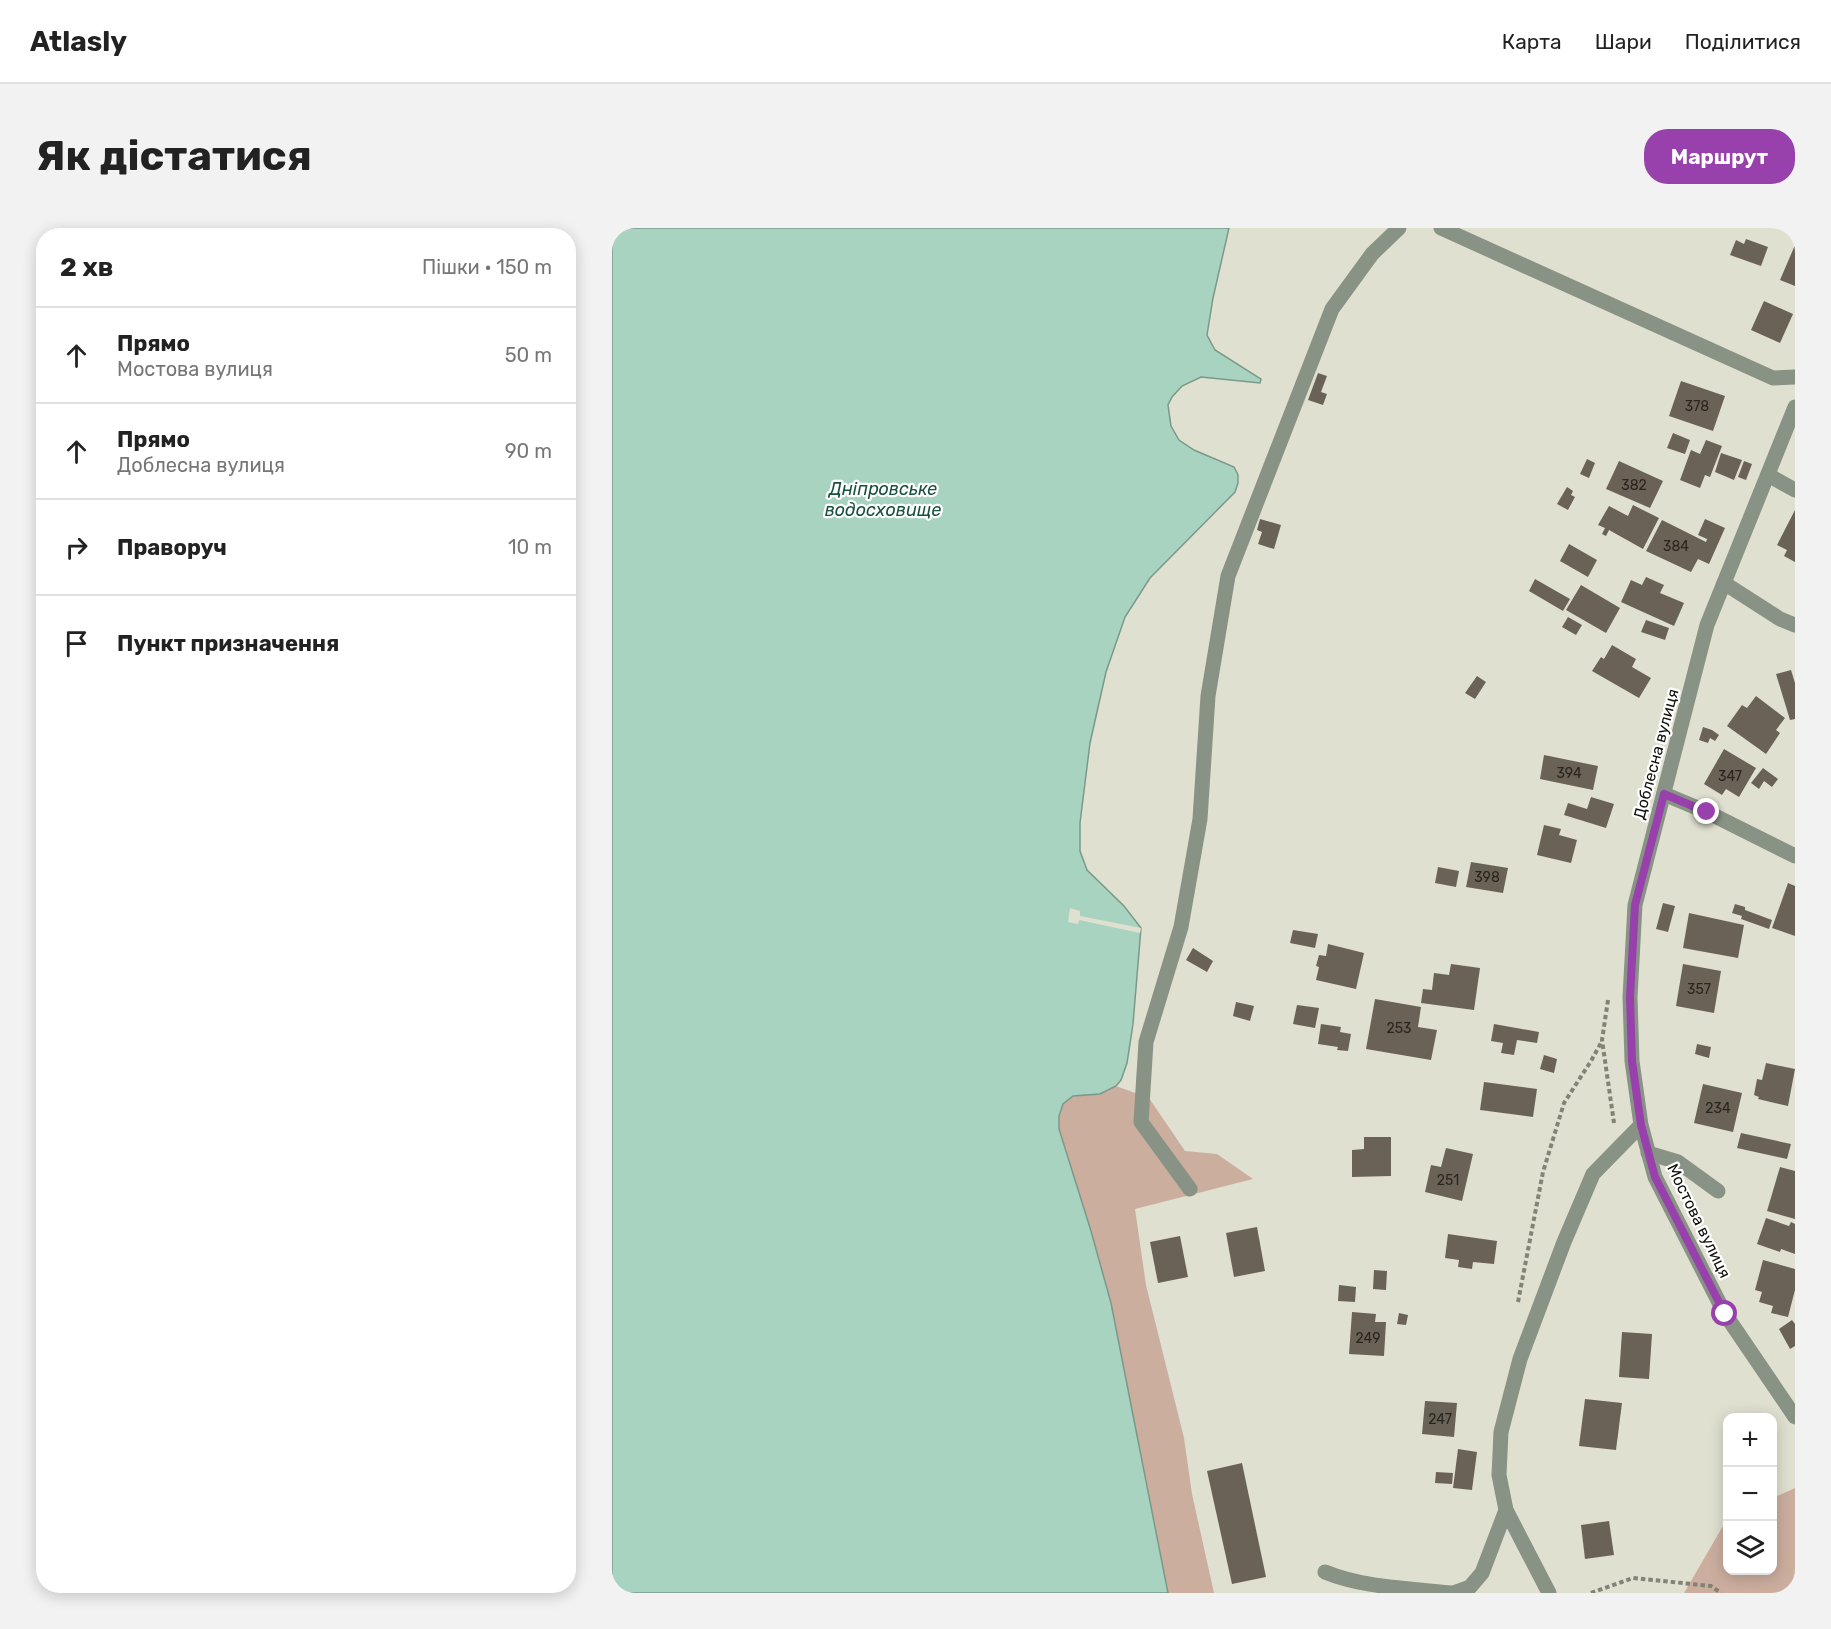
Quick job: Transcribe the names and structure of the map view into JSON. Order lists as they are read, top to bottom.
{
  "streets": {
    "street": ["Доблесна вулиця", "Мостова вулиця"]
  },
  "crossings": [
    ["Доблесна вулиця", "Мостова вулиця"]
  ],
  "water": ["Дніпровське водосховище"],
  "house_numbers": [
    "378",
    "382",
    "384",
    "394",
    "347",
    "398",
    "357",
    "253",
    "234",
    "251",
    "249",
    "247"
  ],
  "page": {
    "header": "Atlasly",
    "nav": ["Карта", "Шари", "Поділитися"],
    "buttons": "Маршрут",
    "title": "Як дістатися",
    "heading": ["2 хв", "Пішки · 150 m"],
    "list": [
      ["Прямо", "Мостова вулиця", "50 m"],
      ["Прямо", "Доблесна вулиця", "90 m"],
      ["Праворуч", "10 m"],
      "Пункт призначення"
    ],
    "map_buttons": ["+", "−"]
  }
}
